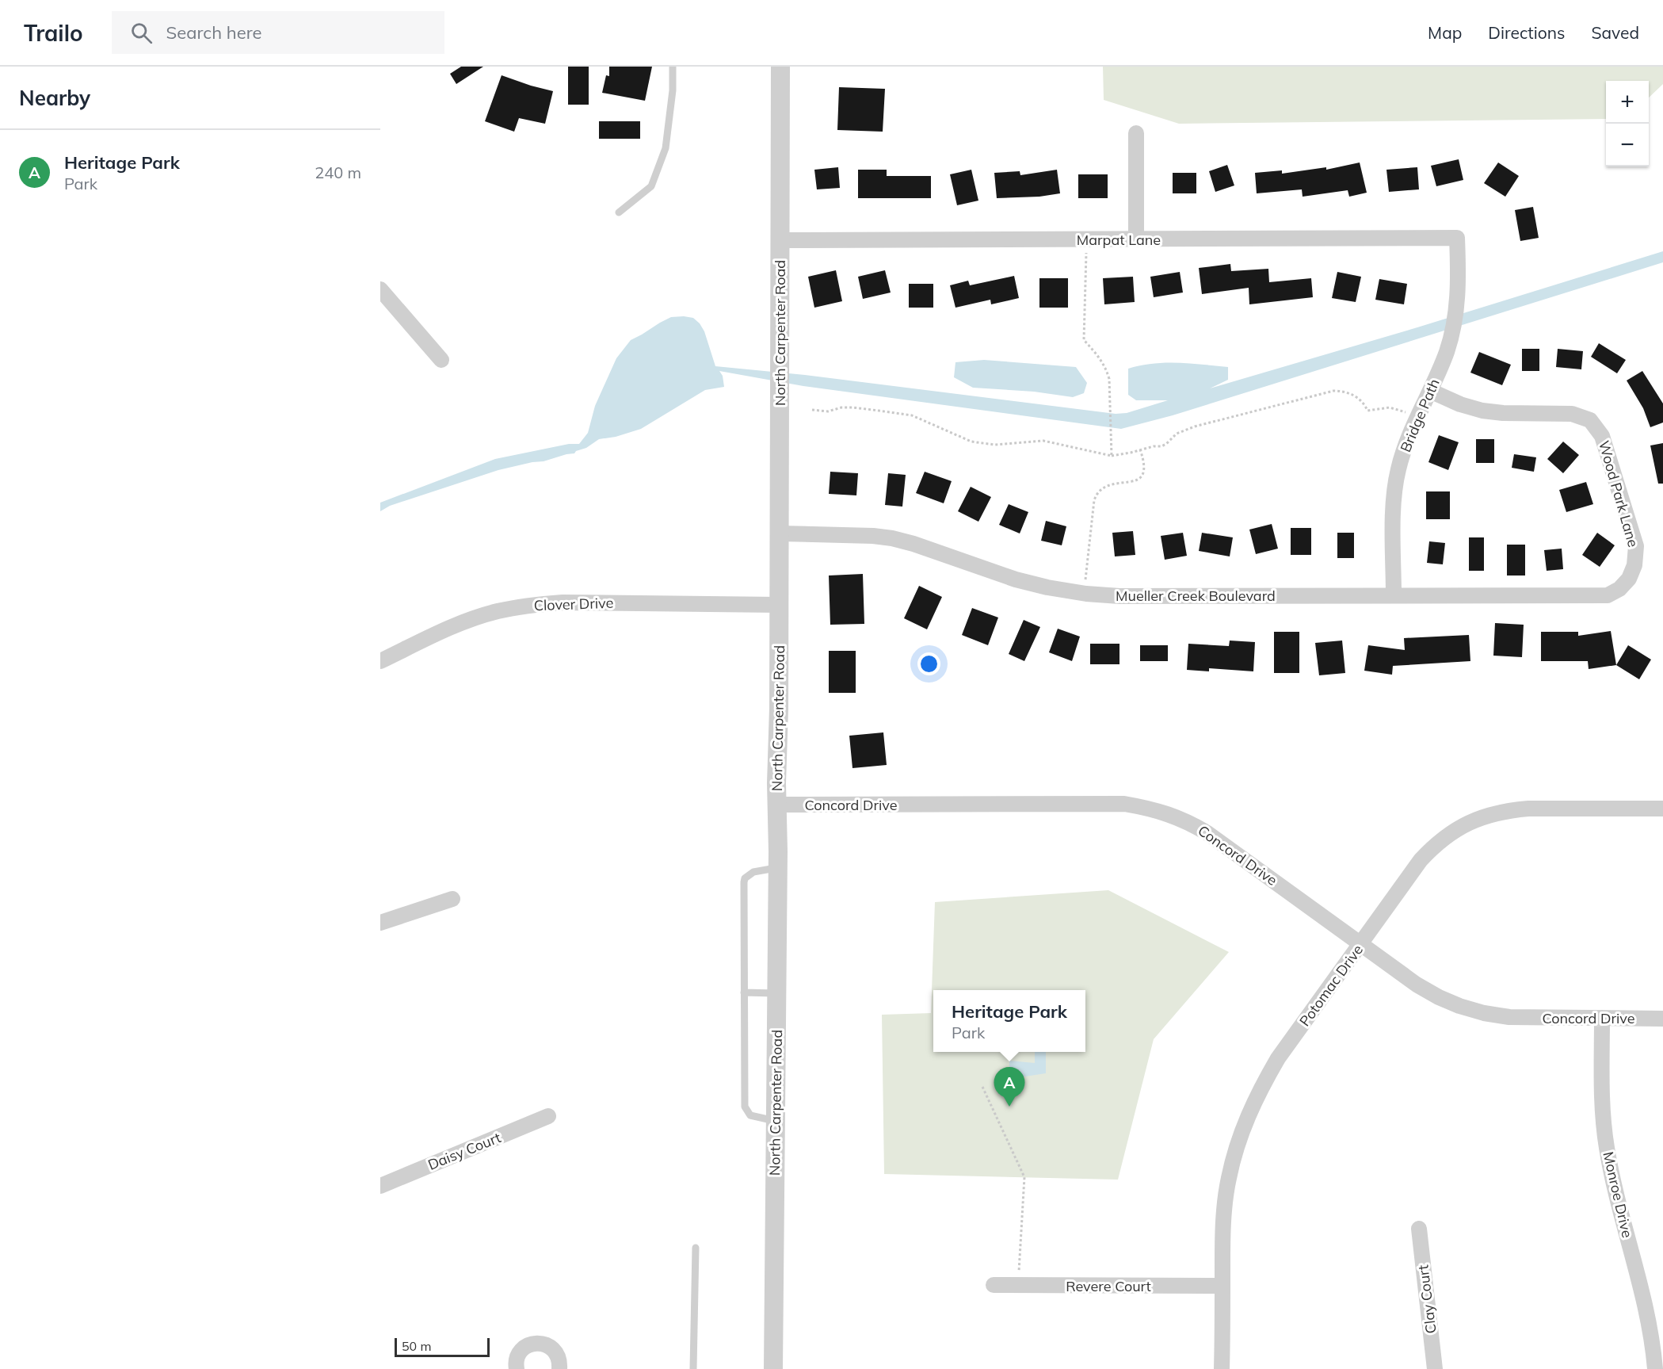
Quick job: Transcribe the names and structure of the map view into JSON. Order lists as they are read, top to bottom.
{
  "streets": {
    "street": [
      "Marpat Lane",
      "North Carpenter Road",
      "Bridge Path",
      "Wood Park Lane",
      "Mueller Creek Boulevard",
      "Clover Drive",
      "Concord Drive",
      "Potomac Drive",
      "Daisy Court",
      "Monroe Drive",
      "Revere Court",
      "Clay Court"
    ]
  },
  "crossings": [
    ["Marpat Lane", "North Carpenter Road"],
    ["Marpat Lane", "Bridge Path"],
    ["North Carpenter Road", "Mueller Creek Boulevard"],
    ["North Carpenter Road", "Clover Drive"],
    ["North Carpenter Road", "Concord Drive"],
    ["Bridge Path", "Wood Park Lane"],
    ["Bridge Path", "Mueller Creek Boulevard"],
    ["Wood Park Lane", "Mueller Creek Boulevard"],
    ["Concord Drive", "Potomac Drive"],
    ["Concord Drive", "Monroe Drive"],
    ["Potomac Drive", "Revere Court"]
  ],
  "scale_bar": "50 m",
  "page": {
    "header": "Trailo",
    "search": "Search here",
    "nav": ["Map", "Directions", "Saved"],
    "heading": "Nearby",
    "map_buttons": ["+", "−"],
    "list": [
      {
        "mark": "A",
        "name": "Heritage Park",
        "note": "Park",
        "value": "240 m"
      }
    ],
    "popup": ["Heritage Park", "Park"],
    "pins": "A",
    "scale": "50 m"
  }
}
